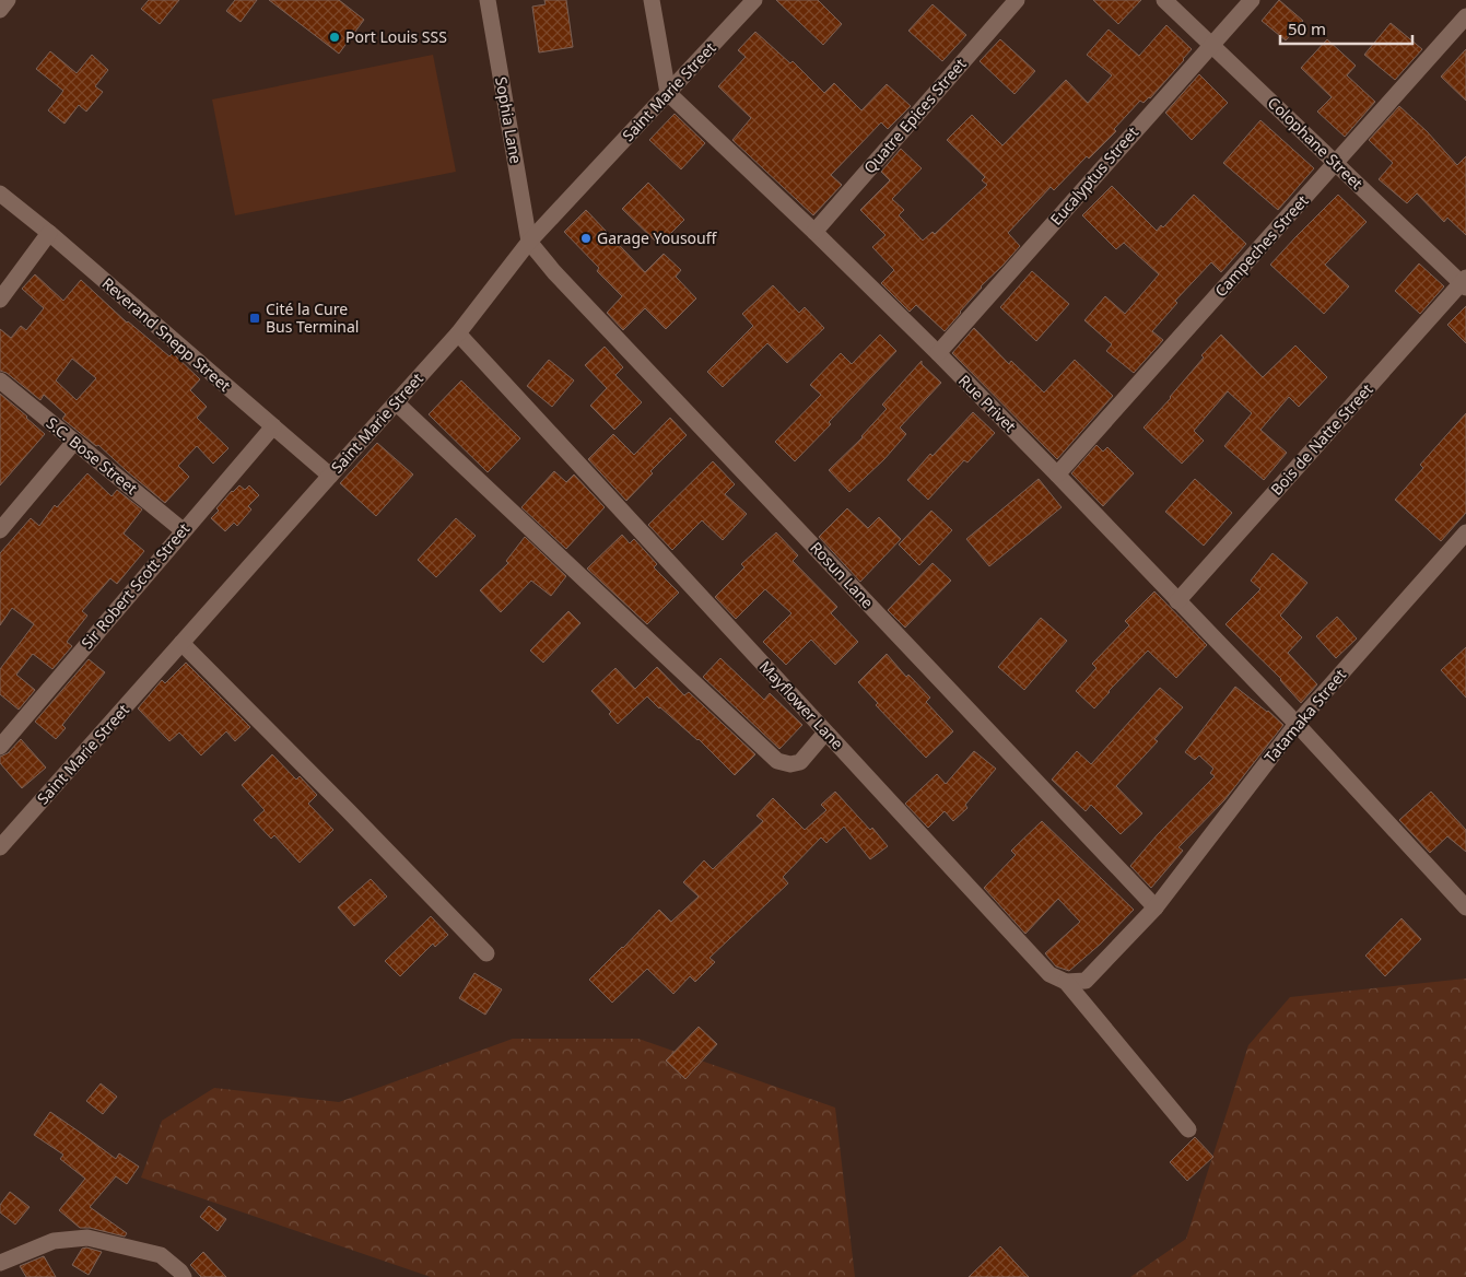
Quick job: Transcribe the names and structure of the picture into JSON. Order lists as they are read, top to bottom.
{
  "streets": {
    "street": [
      "Saint Marie Street",
      "Quatre Epices Street",
      "Sophia Lane",
      "Colophane Street",
      "Eucalyptus Street",
      "Campeches Street",
      "Reverand Snepp Street",
      "Rue Privet",
      "Bois de Natte Street",
      "S.C. Bose Street",
      "Rosun Lane",
      "Sir Robert Scott Street",
      "Mayflower Lane",
      "Tatamaka Street"
    ]
  },
  "crossings": [
    ["Saint Marie Street", "Sophia Lane"],
    ["Saint Marie Street", "Reverand Snepp Street"],
    ["Saint Marie Street", "Rue Privet"],
    ["Saint Marie Street", "Rosun Lane"],
    ["Saint Marie Street", "Mayflower Lane"],
    ["Quatre Epices Street", "Rue Privet"],
    ["Sophia Lane", "Rosun Lane"],
    ["Colophane Street", "Eucalyptus Street"],
    ["Colophane Street", "Campeches Street"],
    ["Colophane Street", "Bois de Natte Street"],
    ["Eucalyptus Street", "Rue Privet"],
    ["Campeches Street", "Rue Privet"],
    ["Reverand Snepp Street", "Sir Robert Scott Street"],
    ["Rue Privet", "Bois de Natte Street"],
    ["Rue Privet", "Tatamaka Street"],
    ["S.C. Bose Street", "Sir Robert Scott Street"],
    ["Rosun Lane", "Tatamaka Street"]
  ],
  "places": {
    "other": ["Port Louis SSS", "Garage Yousouff"],
    "transit": ["Cité la Cure Bus Terminal"]
  },
  "scale_bar": "50 m"
}
